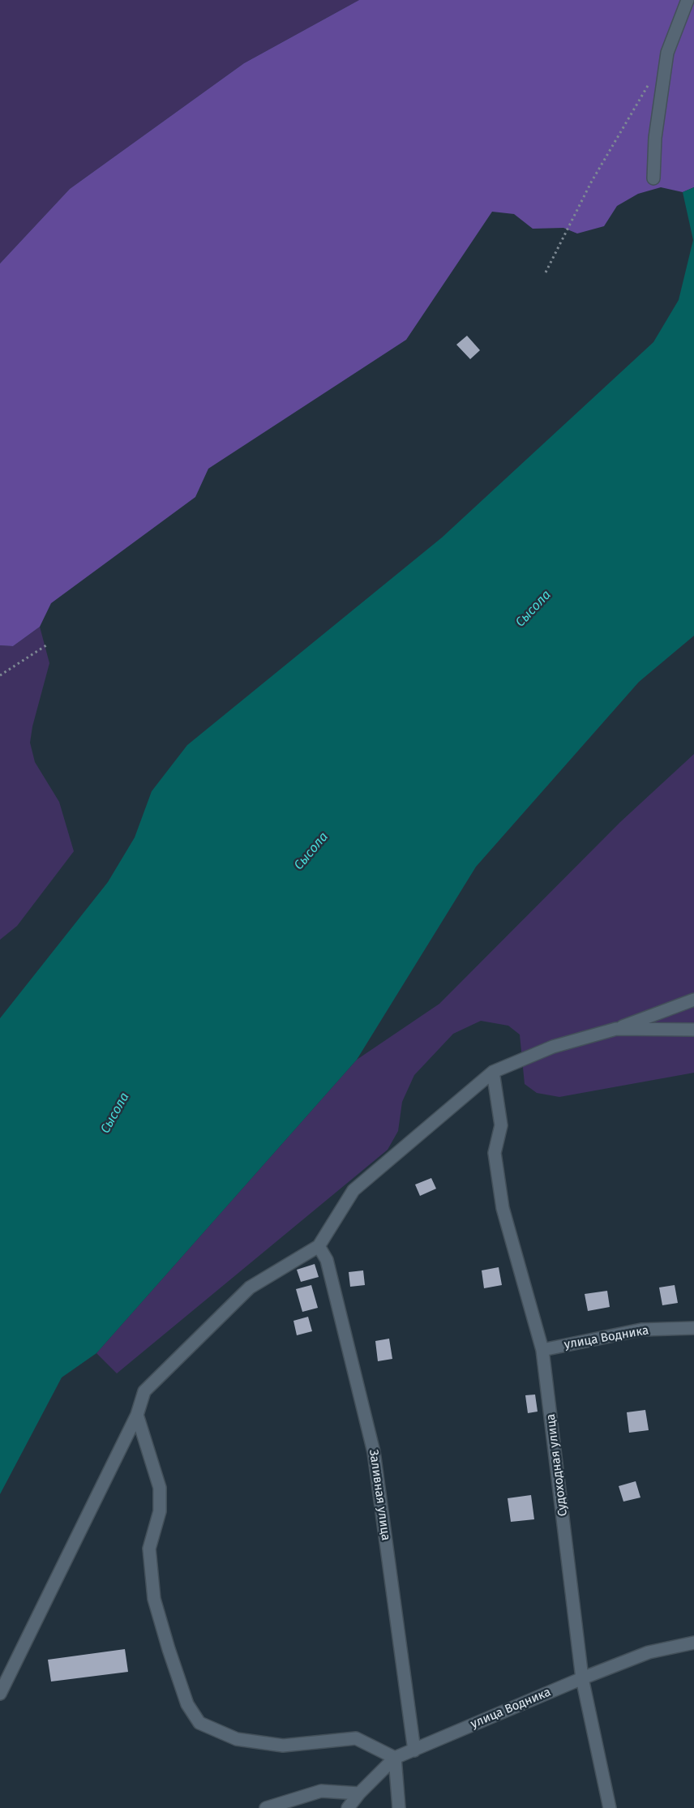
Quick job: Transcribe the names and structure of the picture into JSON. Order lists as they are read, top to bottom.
{
  "streets": {
    "street": ["улица Водника", "Судоходная улица", "Заливная улица"]
  },
  "crossings": [
    ["улица Водника", "Судоходная улица"],
    ["улица Водника", "Заливная улица"]
  ],
  "water": ["Сысола"]
}
